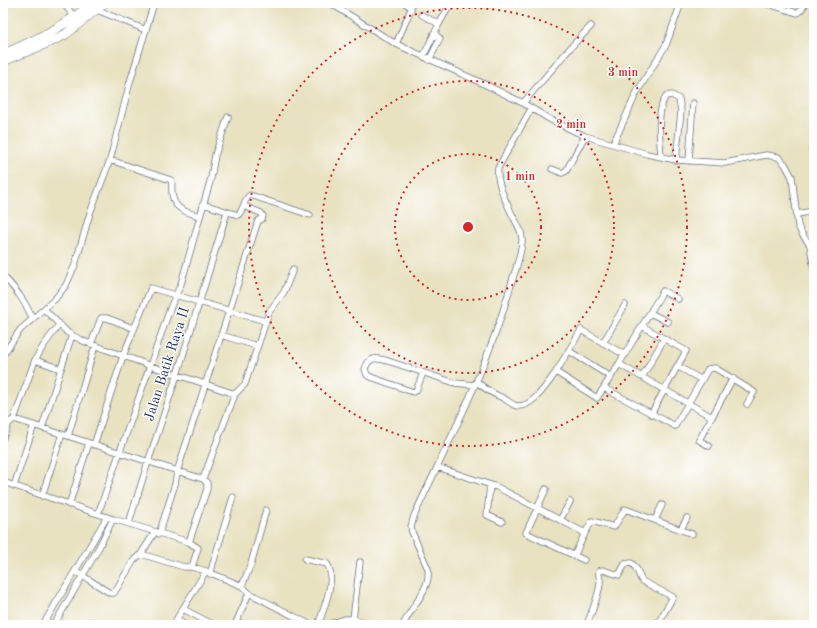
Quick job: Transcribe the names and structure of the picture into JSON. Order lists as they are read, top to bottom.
{
  "streets": {
    "street": ["Jalan Batik Raya II"]
  },
  "rings": ["3 min", "2 min", "1 min"]
}
